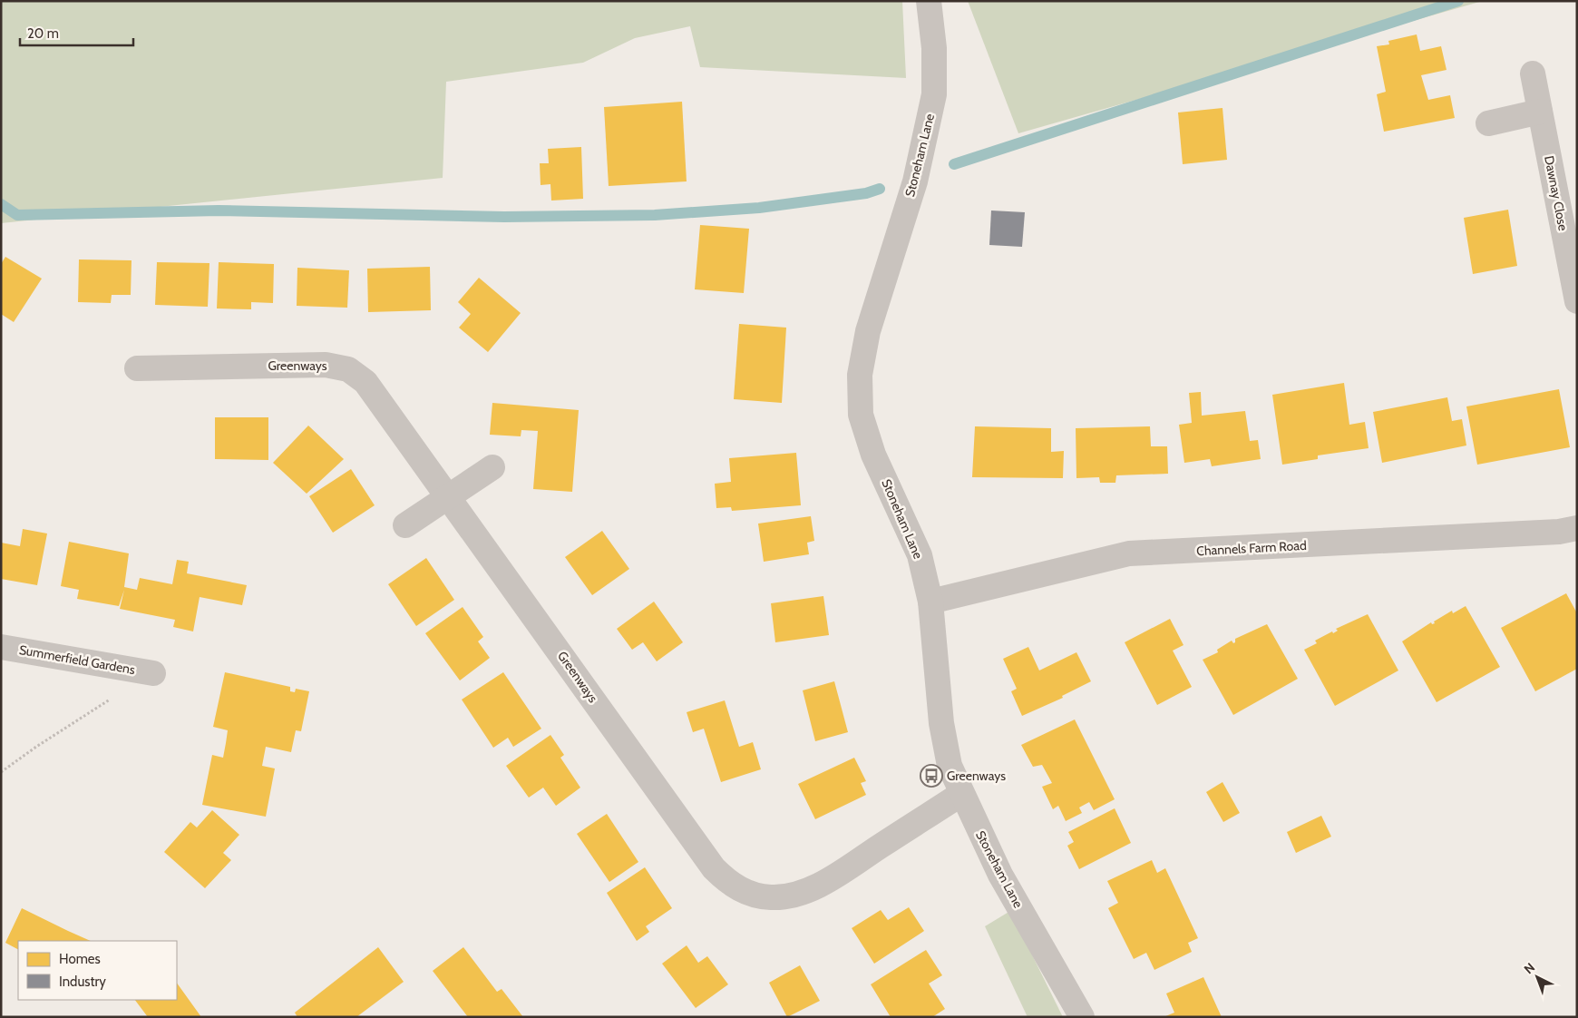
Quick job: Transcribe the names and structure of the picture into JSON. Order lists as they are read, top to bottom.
{
  "streets": {
    "street": [
      "Stoneham Lane",
      "Dawnay Close",
      "Greenways",
      "Channels Farm Road",
      "Summerfield Gardens"
    ]
  },
  "crossings": [
    ["Stoneham Lane", "Greenways"],
    ["Stoneham Lane", "Channels Farm Road"]
  ],
  "places": {
    "bus stop": ["Greenways"]
  },
  "legend": ["Homes", "Industry"],
  "scale_bar": "20 m",
  "north": "top left"
}
